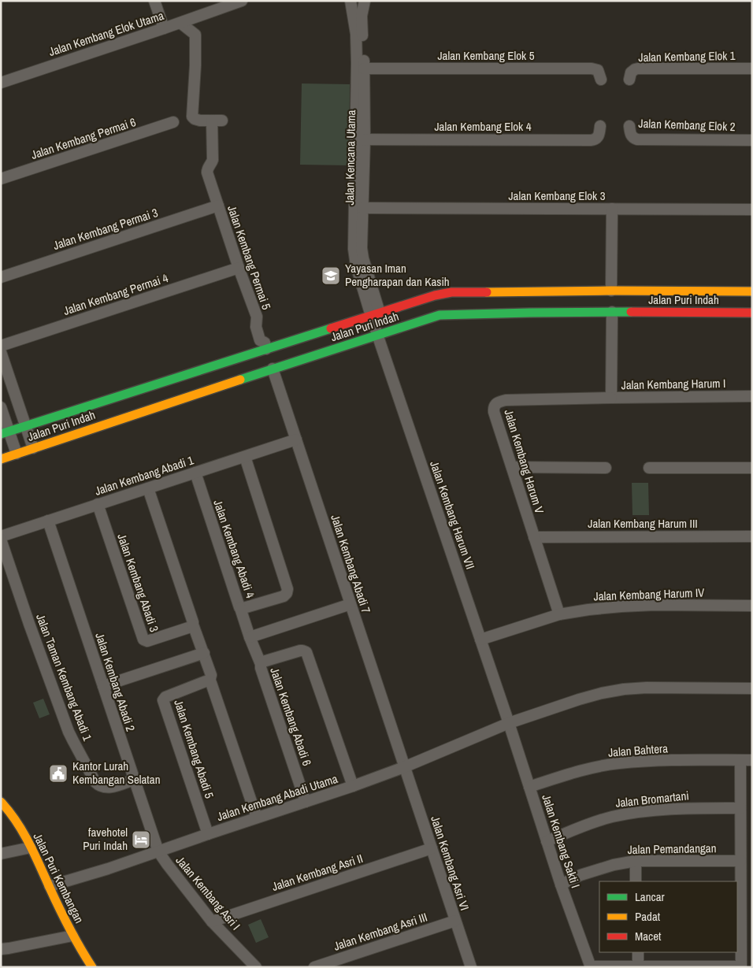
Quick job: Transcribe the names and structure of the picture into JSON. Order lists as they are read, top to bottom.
{
  "streets": {
    "main road": ["Jalan Puri Indah", "Jalan Puri Kembangan"],
    "street": [
      "Jalan Kembang Elok Utama",
      "Jalan Kembang Elok 5",
      "Jalan Kembang Elok 1",
      "Jalan Kembang Elok 2",
      "Jalan Kembang Elok 4",
      "Jalan Kembang Permai 6",
      "Jalan Kencana Utama",
      "Jalan Kembang Elok 3",
      "Jalan Kembang Permai 3",
      "Jalan Kembang Permai 5",
      "Jalan Kembang Permai 4",
      "Jalan Kembang Harum I",
      "Jalan Kembang Harum V",
      "Jalan Kembang Abadi 1",
      "Jalan Kembang Harum VII",
      "Jalan Kembang Harum III",
      "Jalan Kembang Abadi 4",
      "Jalan Kembang Abadi 7",
      "Jalan Kembang Abadi 3",
      "Jalan Kembang Harum IV",
      "Jalan Taman Kembang Abadi 1",
      "Jalan Kembang Abadi 2",
      "Jalan Kembang Abadi 6",
      "Jalan Kembang Abadi 5",
      "Jalan Bahtera",
      "Jalan Kembang Abadi Utama",
      "Jalan Bromartani",
      "Jalan Kembang Sakti I",
      "Jalan Pemandangan",
      "Jalan Kembang Asri VI",
      "Jalan Kembang Asri II",
      "Jalan Kembang Asri I",
      "Jalan Kembang Asri III"
    ]
  },
  "crossings": [
    ["Jalan Kembang Elok Utama", "Jalan Kembang Permai 5"],
    ["Jalan Kembang Elok 4", "Jalan Kencana Utama"],
    ["Jalan Kencana Utama", "Jalan Kembang Elok 3"],
    ["Jalan Kencana Utama", "Jalan Kembang Harum VII"],
    ["Jalan Kembang Permai 3", "Jalan Kembang Permai 5"],
    ["Jalan Kembang Permai 5", "Jalan Kembang Permai 4"],
    ["Jalan Kembang Permai 5", "Jalan Puri Indah"],
    ["Jalan Puri Indah", "Jalan Kembang Harum I"],
    ["Jalan Puri Indah", "Jalan Kembang Harum VII"],
    ["Jalan Puri Indah", "Jalan Kembang Abadi 7"],
    ["Jalan Kembang Harum I", "Jalan Kembang Harum V"],
    ["Jalan Kembang Harum V", "Jalan Kembang Harum III"],
    ["Jalan Kembang Harum V", "Jalan Kembang Harum IV"],
    ["Jalan Kembang Abadi 1", "Jalan Kembang Abadi 4"],
    ["Jalan Kembang Abadi 1", "Jalan Kembang Abadi 7"],
    ["Jalan Kembang Abadi 1", "Jalan Kembang Abadi 3"],
    ["Jalan Kembang Abadi 1", "Jalan Kembang Abadi 2"],
    ["Jalan Kembang Harum VII", "Jalan Kembang Harum IV"],
    ["Jalan Kembang Harum VII", "Jalan Kembang Abadi Utama"],
    ["Jalan Kembang Harum VII", "Jalan Kembang Sakti I"],
    ["Jalan Kembang Abadi 7", "Jalan Kembang Abadi Utama"],
    ["Jalan Kembang Abadi 7", "Jalan Kembang Asri VI"],
    ["Jalan Taman Kembang Abadi 1", "Jalan Kembang Abadi 2"],
    ["Jalan Kembang Abadi 2", "Jalan Kembang Abadi Utama"],
    ["Jalan Kembang Abadi 2", "Jalan Kembang Asri I"],
    ["Jalan Kembang Abadi 6", "Jalan Kembang Abadi Utama"],
    ["Jalan Kembang Abadi 5", "Jalan Kembang Abadi Utama"],
    ["Jalan Bahtera", "Jalan Kembang Sakti I"],
    ["Jalan Kembang Abadi Utama", "Jalan Kembang Sakti I"],
    ["Jalan Kembang Abadi Utama", "Jalan Kembang Asri VI"],
    ["Jalan Kembang Abadi Utama", "Jalan Puri Kembangan"],
    ["Jalan Kembang Abadi Utama", "Jalan Kembang Asri I"],
    ["Jalan Bromartani", "Jalan Kembang Sakti I"],
    ["Jalan Kembang Sakti I", "Jalan Pemandangan"],
    ["Jalan Kembang Asri VI", "Jalan Kembang Asri II"],
    ["Jalan Kembang Asri VI", "Jalan Kembang Asri III"],
    ["Jalan Kembang Asri II", "Jalan Kembang Asri I"]
  ],
  "places": {
    "school or university": ["Yayasan Iman Pengharapan dan Kasih"],
    "public building": ["Kantor Lurah Kembangan Selatan"],
    "hotel": ["favehotel Puri Indah"]
  },
  "legend": ["Lancar", "Padat", "Macet"]
}
